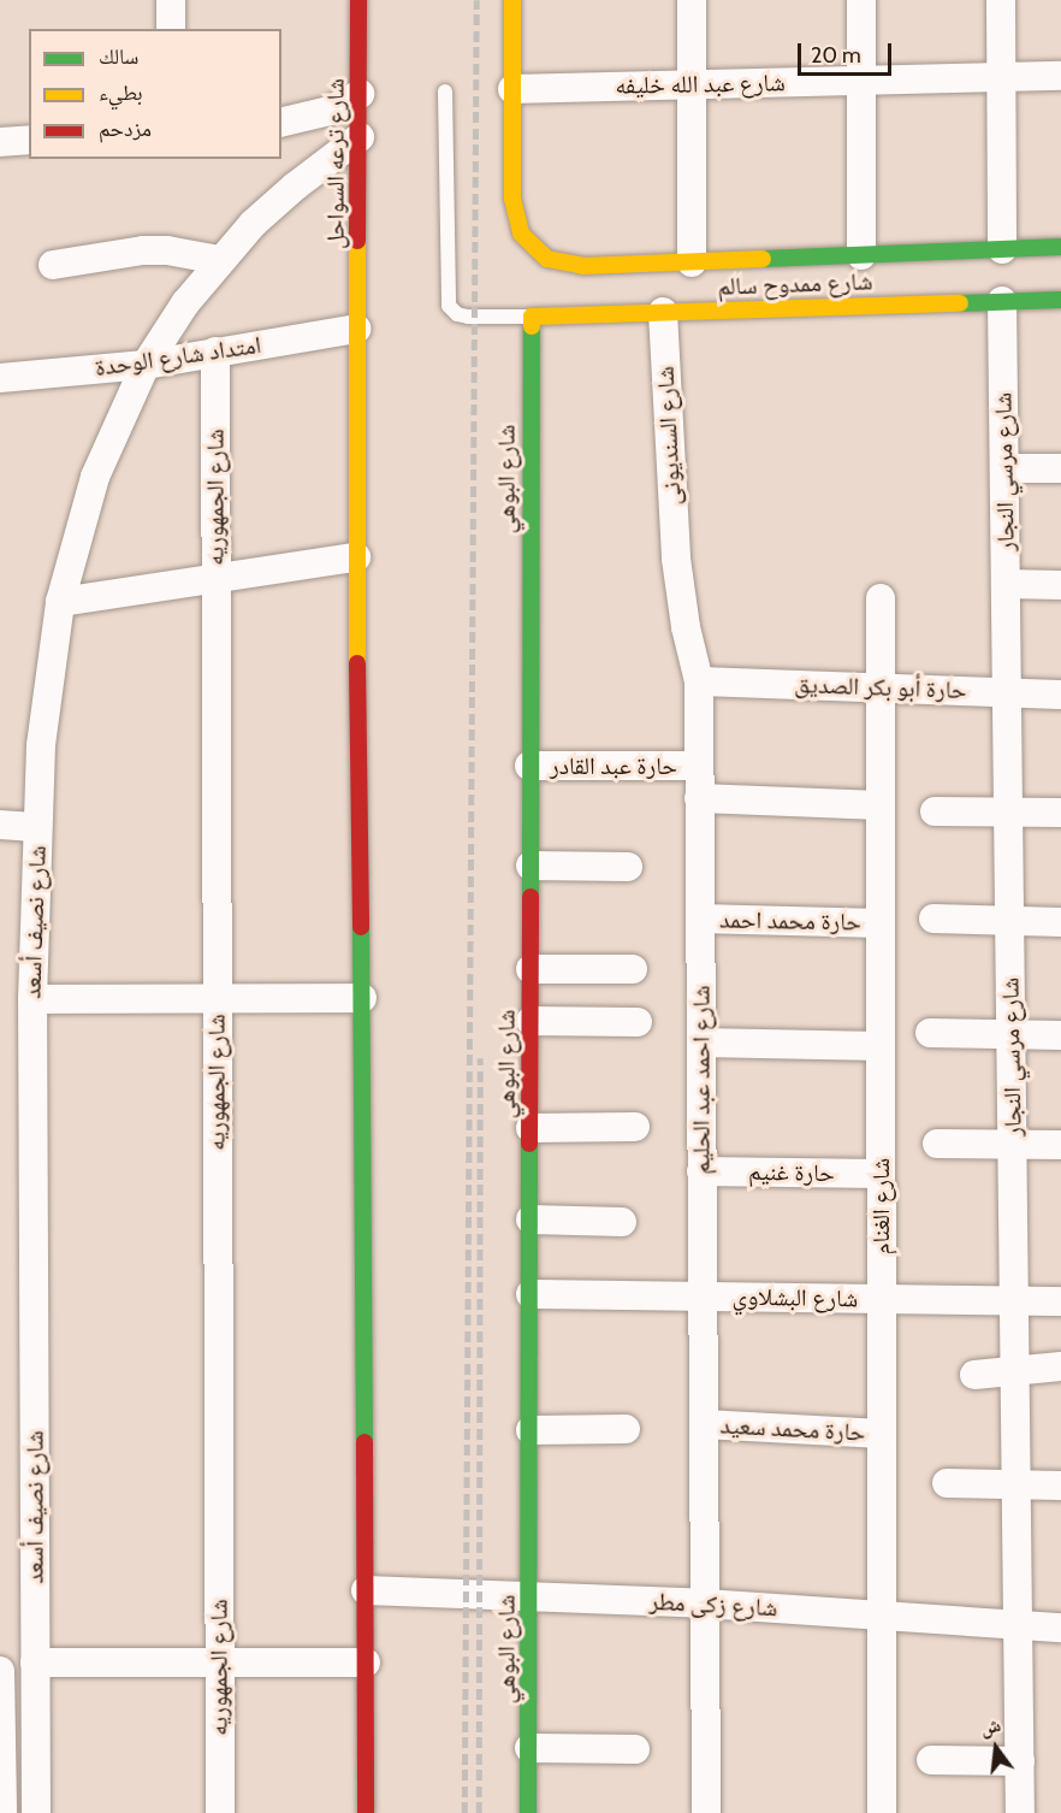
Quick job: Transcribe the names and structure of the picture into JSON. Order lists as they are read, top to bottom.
{
  "streets": {
    "street": [
      "شارع عبد الله خليفه",
      "شارع ترعه السواحل",
      "شارع ممدوح سالم",
      "امتداد شارع الوحدة",
      "شارع السنديونى",
      "شارع مرسي النجار",
      "شارع البوهي",
      "شارع الجمهوريه",
      "حارة أبو بكر الصديق",
      "حارة عبد القادر",
      "حارة محمد احمد",
      "شارع نصيف أسعد",
      "شارع احمد عبد الحليم",
      "حارة غنيم",
      "شارع الغنام",
      "شارع البشلاوي",
      "حارة محمد سعيد",
      "شارع زكى مطر"
    ]
  },
  "crossings": [
    ["شارع عبد الله خليفه", "شارع ممدوح سالم"],
    ["شارع ترعه السواحل", "امتداد شارع الوحدة"],
    ["شارع ترعه السواحل", "شارع نصيف أسعد"],
    ["شارع ممدوح سالم", "شارع السنديونى"],
    ["شارع ممدوح سالم", "شارع مرسي النجار"],
    ["شارع ممدوح سالم", "شارع البوهي"],
    ["امتداد شارع الوحدة", "شارع الجمهوريه"],
    ["امتداد شارع الوحدة", "شارع نصيف أسعد"],
    ["شارع السنديونى", "شارع احمد عبد الحليم"],
    ["شارع مرسي النجار", "حارة أبو بكر الصديق"],
    ["شارع مرسي النجار", "شارع البشلاوي"],
    ["شارع مرسي النجار", "شارع زكى مطر"],
    ["شارع البوهي", "حارة عبد القادر"],
    ["شارع البوهي", "شارع البشلاوي"],
    ["شارع البوهي", "شارع زكى مطر"],
    ["حارة أبو بكر الصديق", "شارع احمد عبد الحليم"],
    ["حارة أبو بكر الصديق", "شارع الغنام"],
    ["حارة عبد القادر", "شارع احمد عبد الحليم"],
    ["حارة محمد احمد", "شارع احمد عبد الحليم"],
    ["حارة محمد احمد", "شارع الغنام"],
    ["شارع احمد عبد الحليم", "حارة غنيم"],
    ["شارع احمد عبد الحليم", "شارع البشلاوي"],
    ["شارع احمد عبد الحليم", "حارة محمد سعيد"],
    ["شارع احمد عبد الحليم", "شارع زكى مطر"],
    ["حارة غنيم", "شارع الغنام"],
    ["شارع الغنام", "شارع البشلاوي"],
    ["شارع الغنام", "حارة محمد سعيد"],
    ["شارع الغنام", "شارع زكى مطر"]
  ],
  "legend": ["سالك", "بطيء", "مزدحم"],
  "scale_bar": "20 m",
  "north": "top"
}
